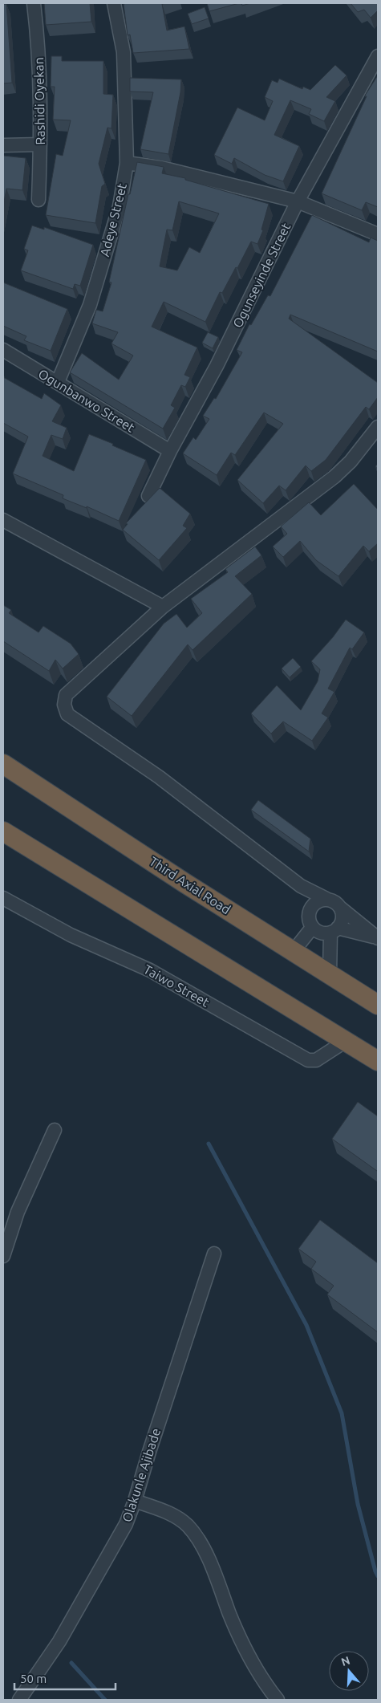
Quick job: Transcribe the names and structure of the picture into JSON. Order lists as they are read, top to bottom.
{
  "streets": {
    "highway": ["Third Axial Road"],
    "street": [
      "Rashidi Oyekan",
      "Adeye Street",
      "Ogunseyinde Street",
      "Ogunbanwo Street",
      "Taiwo Street",
      "Olakunle Ajibade"
    ]
  },
  "crossings": [
    ["Adeye Street", "Ogunbanwo Street"],
    ["Ogunseyinde Street", "Ogunbanwo Street"]
  ],
  "scale_bar": "50 m",
  "north": "top"
}
